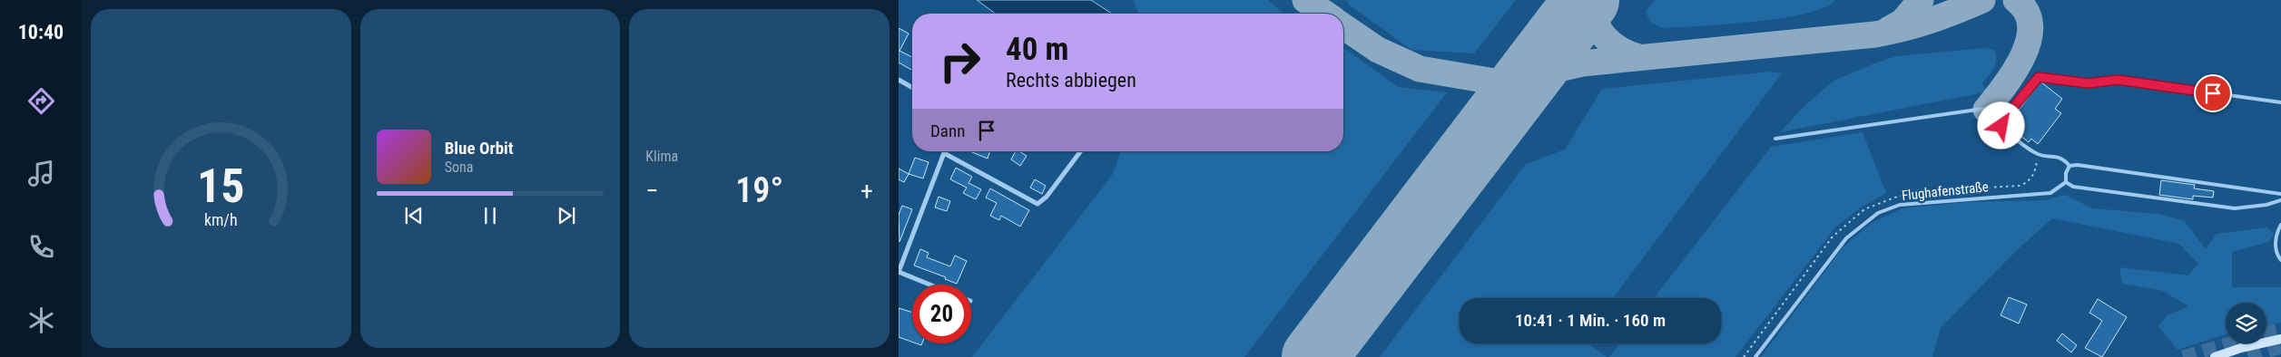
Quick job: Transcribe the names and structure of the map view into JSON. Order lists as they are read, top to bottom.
{
  "streets": {
    "lane": ["Flughafenstraße"]
  },
  "page": {
    "tabs": "10:40",
    "tile": "Klima",
    "turn": ["40 m", "Rechts abbiegen"],
    "then": "Dann",
    "song": ["Blue Orbit", "Sona"],
    "heat": ["−", "19°", "+"],
    "limit": "20",
    "trip": "10:41 · 1 Min. · 160 m",
    "gauge": ["15", "km/h"]
  }
}
